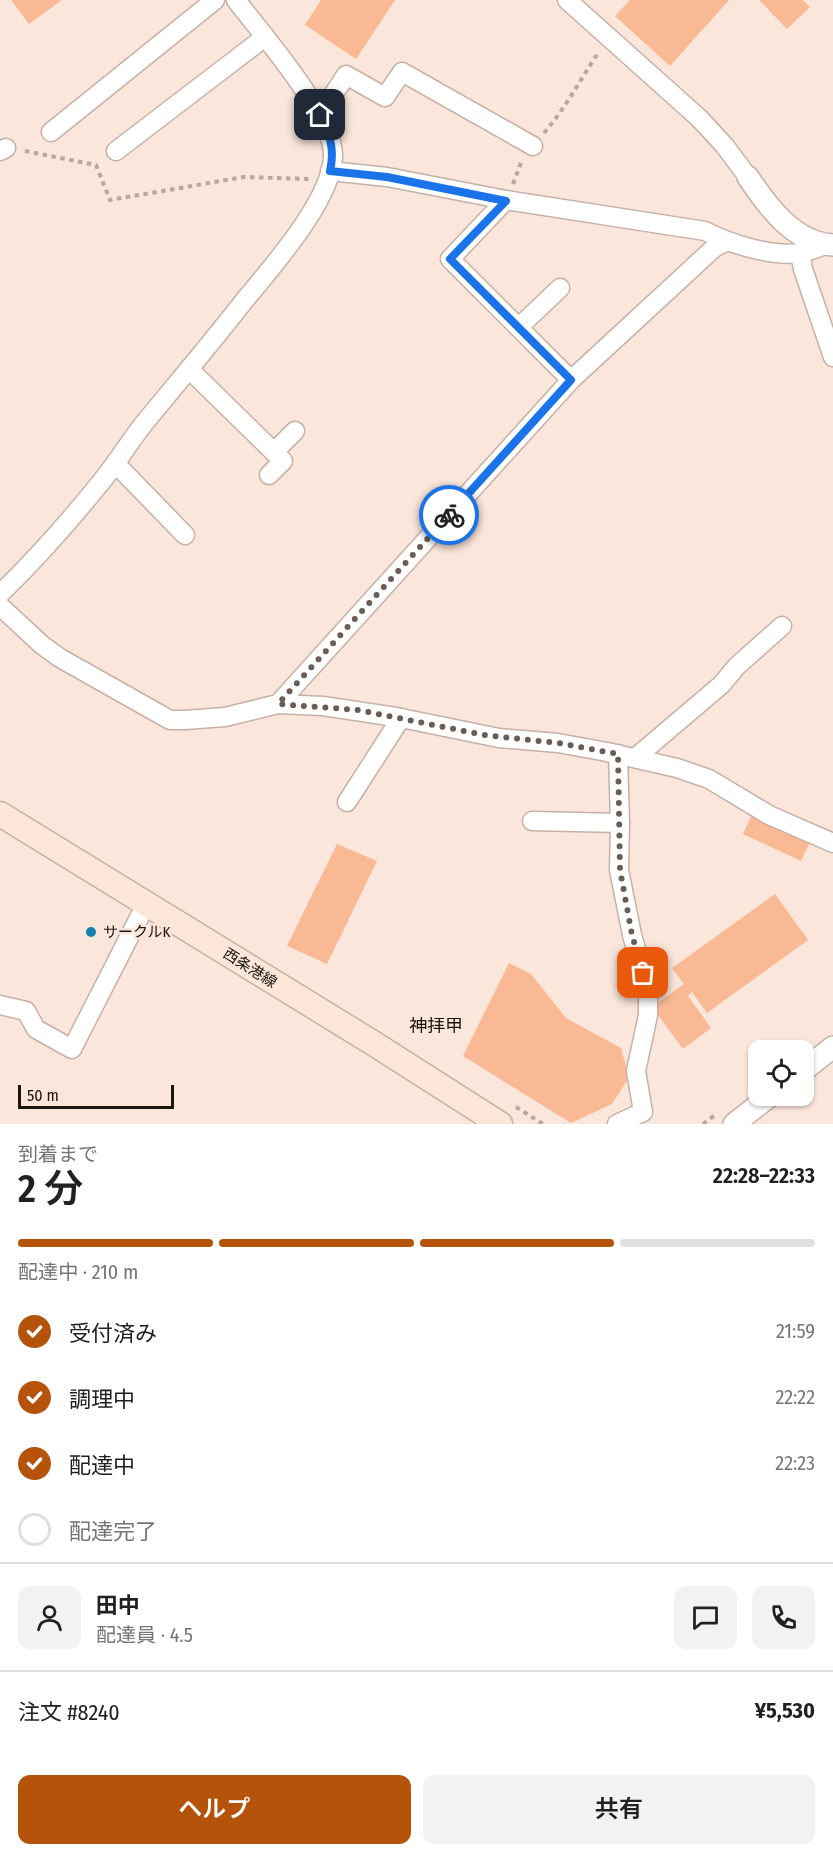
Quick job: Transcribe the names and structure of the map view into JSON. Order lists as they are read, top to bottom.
{
  "streets": {
    "main road": ["西条港線"]
  },
  "districts": ["神拝甲"],
  "places": ["サークルK"],
  "scale_bar": "50 m",
  "page": {
    "scale": "50 m",
    "heading": ["2 分", "到着まで", "22:28–22:33"],
    "panel": [
      "田中",
      "配達員 · 4.5",
      "注文 #8240",
      "¥5,530"
    ],
    "bar": "配達中 · 210 m",
    "list": [
      ["受付済み", "21:59"],
      ["調理中", "22:22"],
      ["配達中", "22:23"],
      "配達完了"
    ],
    "buttons": ["ヘルプ", "共有"]
  }
}
